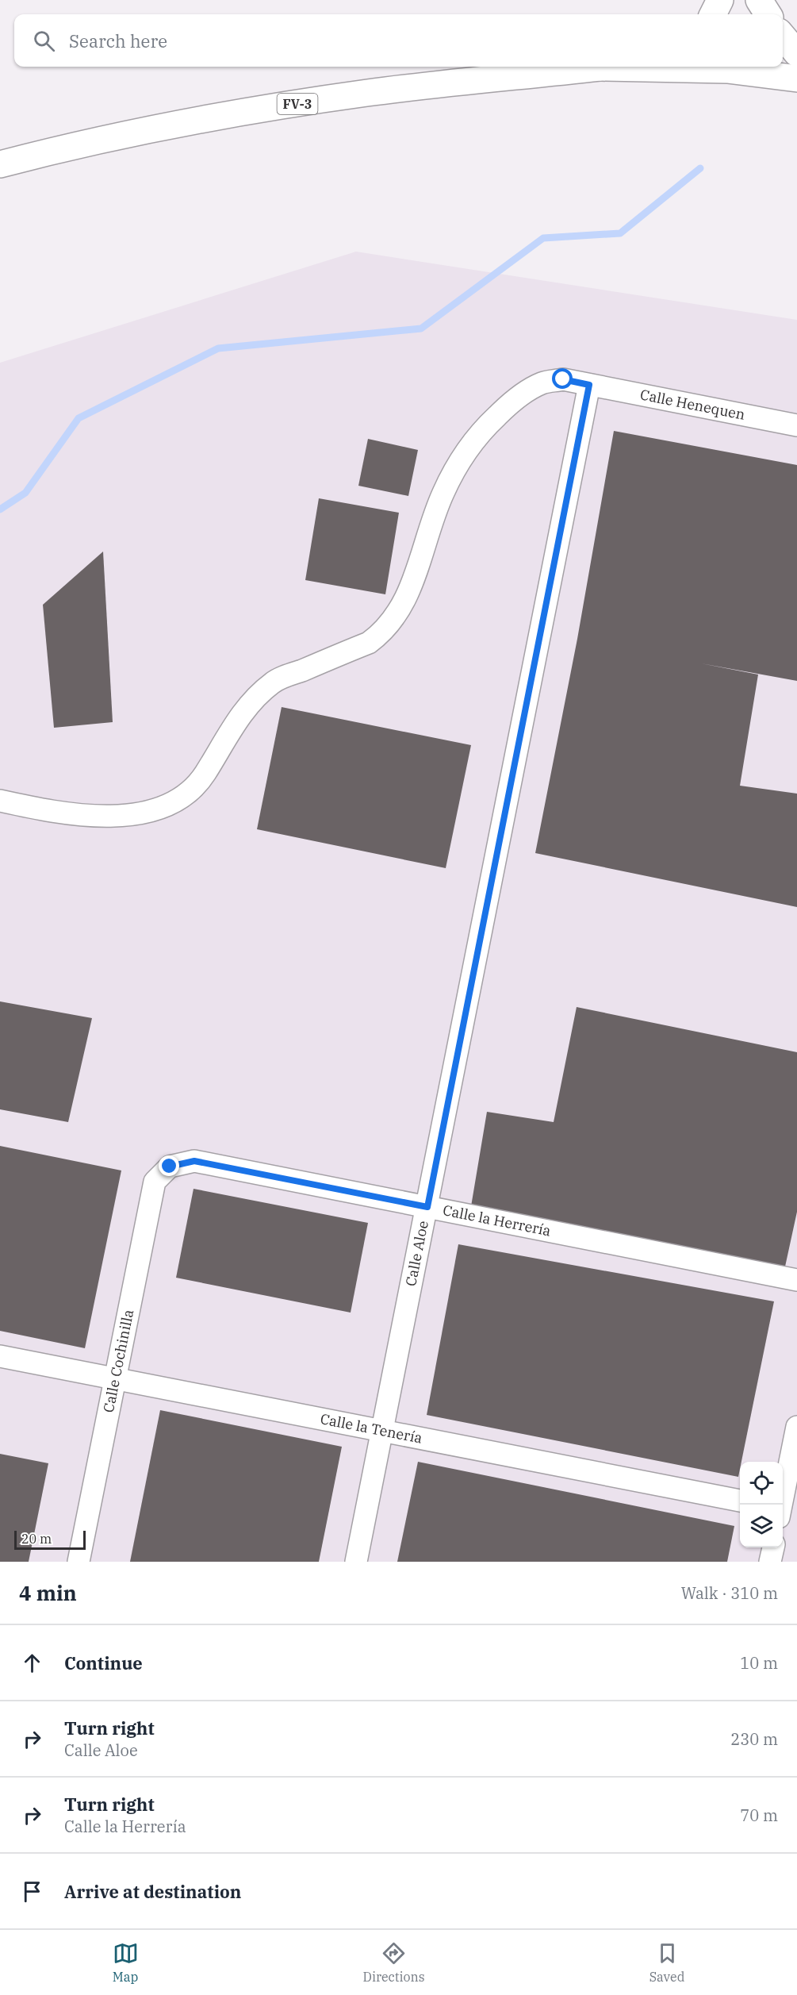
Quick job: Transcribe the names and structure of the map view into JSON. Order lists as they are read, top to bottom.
{
  "streets": {
    "main road": ["FV-3"],
    "street": [
      "Calle Henequen",
      "Calle la Herrería",
      "Calle Aloe",
      "Calle Cochinilla",
      "Calle la Tenería"
    ]
  },
  "crossings": [
    ["Calle Henequen", "Calle Aloe"],
    ["Calle la Herrería", "Calle Aloe"],
    ["Calle la Herrería", "Calle Cochinilla"],
    ["Calle Aloe", "Calle la Tenería"],
    ["Calle Cochinilla", "Calle la Tenería"]
  ],
  "scale_bar": "20 m",
  "page": {
    "search": "Search here",
    "scale": "20 m",
    "heading": ["4 min", "Walk · 310 m"],
    "list": [
      ["Continue", "10 m"],
      ["Turn right", "Calle Aloe", "230 m"],
      ["Turn right", "Calle la Herrería", "70 m"],
      "Arrive at destination"
    ],
    "nav": ["Map", "Directions", "Saved"]
  }
}
